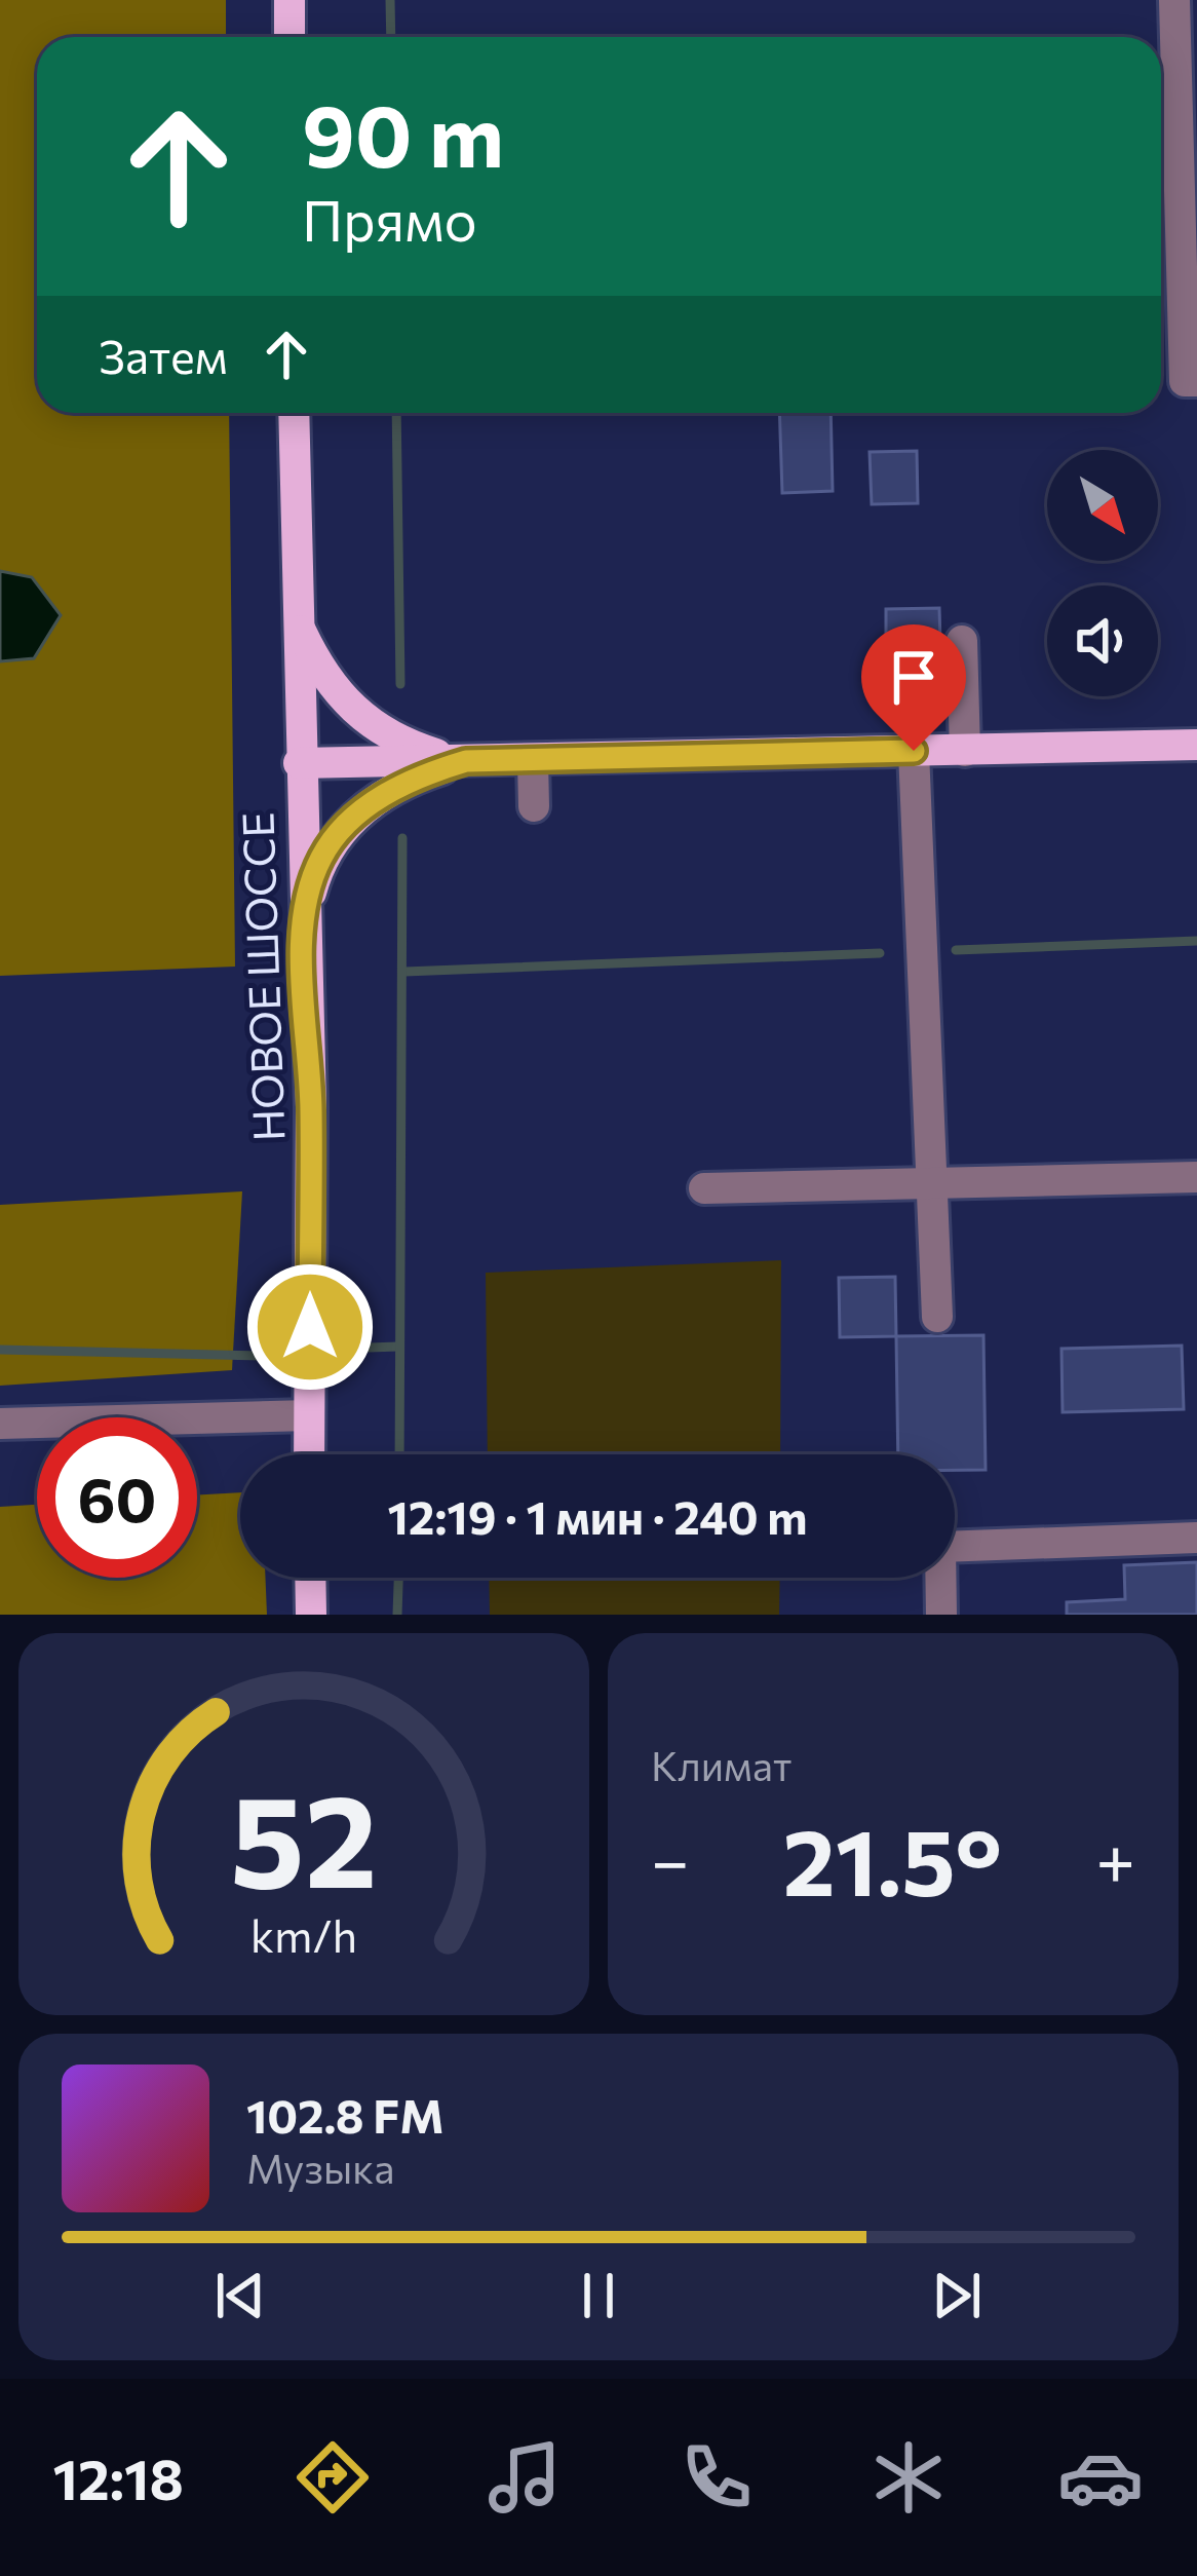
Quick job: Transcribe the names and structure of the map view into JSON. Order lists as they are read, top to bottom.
{
  "streets": {
    "main road": ["НОВОЕ ШОССЕ"]
  },
  "north": "bottom right",
  "page": {
    "turn": ["90 m", "Прямо"],
    "then": "Затем",
    "limit": "60",
    "trip": "12:19 · 1 мин · 240 m",
    "tile": "Климат",
    "heat": ["−", "21.5°", "+"],
    "song": ["102.8 FM", "Музыка"],
    "tabs": "12:18",
    "gauge": ["52", "km/h"]
  }
}
